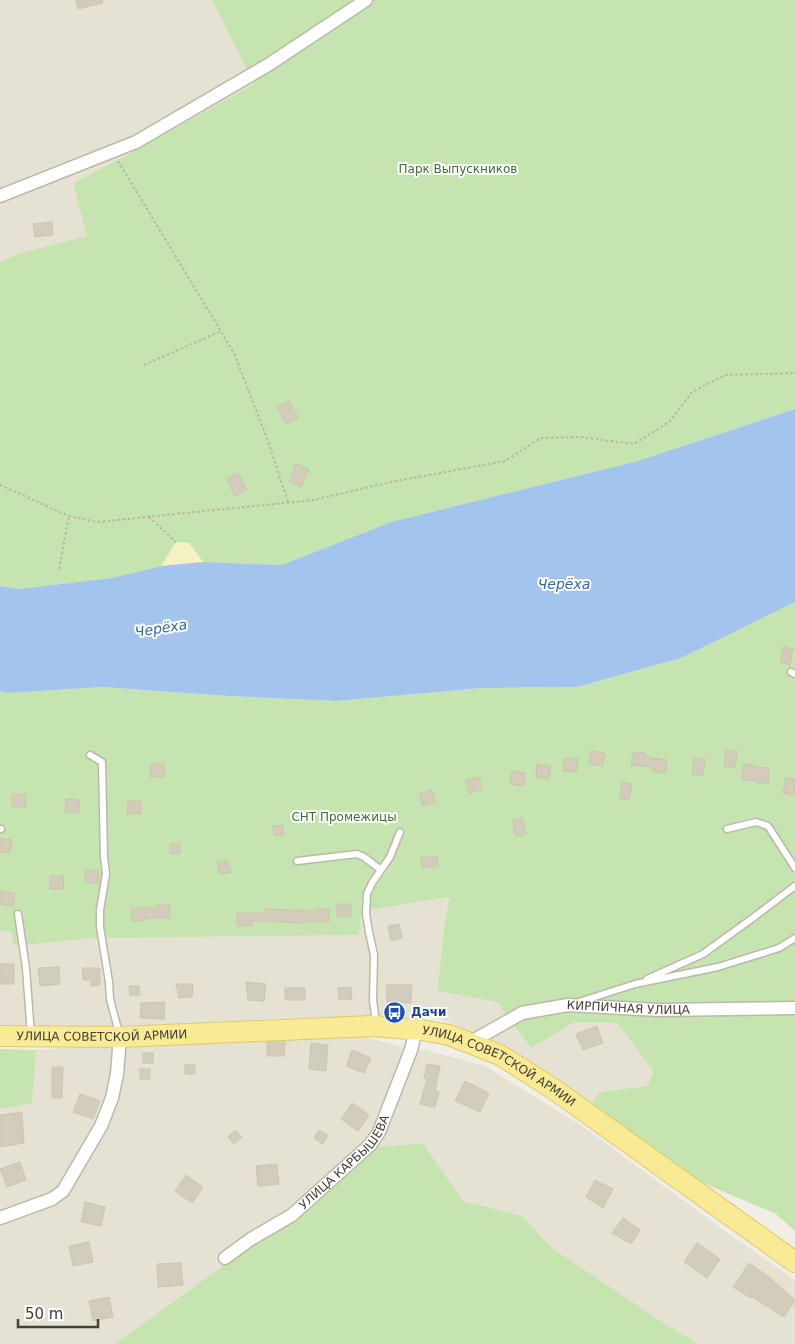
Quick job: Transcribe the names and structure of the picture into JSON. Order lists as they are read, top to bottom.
{
  "streets": {
    "main road": ["УЛИЦА СОВЕТСКОЙ АРМИИ"],
    "street": ["КИРПИЧНАЯ УЛИЦА", "УЛИЦА КАРБЫШЕВА"]
  },
  "crossings": [
    ["КИРПИЧНАЯ УЛИЦА", "УЛИЦА СОВЕТСКОЙ АРМИИ"],
    ["УЛИЦА СОВЕТСКОЙ АРМИИ", "УЛИЦА КАРБЫШЕВА"]
  ],
  "water": ["Черёха"],
  "parks": ["Парк Выпускников", "СНТ Промежицы"],
  "places": {
    "bus stop": ["Дачи"]
  },
  "scale_bar": "50 m"
}
